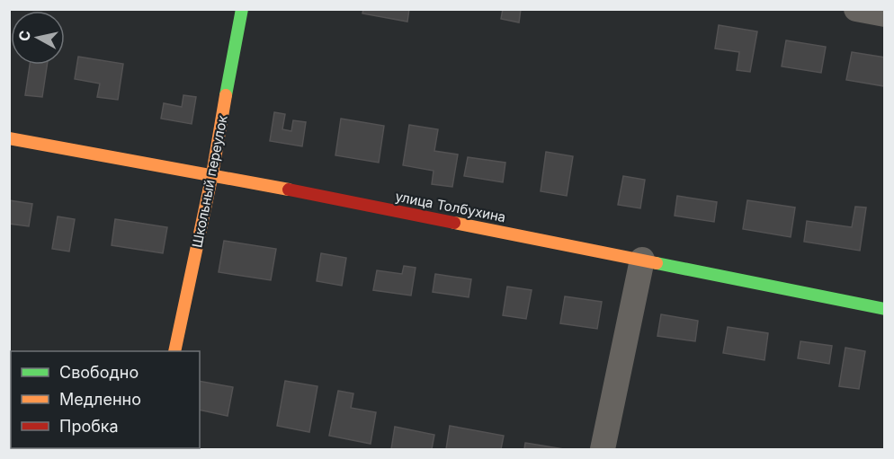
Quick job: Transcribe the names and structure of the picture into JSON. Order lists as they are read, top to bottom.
{
  "streets": {
    "street": ["Школьный переулок", "улица Толбухина"]
  },
  "crossings": [
    ["Школьный переулок", "улица Толбухина"]
  ],
  "legend": ["Свободно", "Медленно", "Пробка"],
  "north": "left"
}
